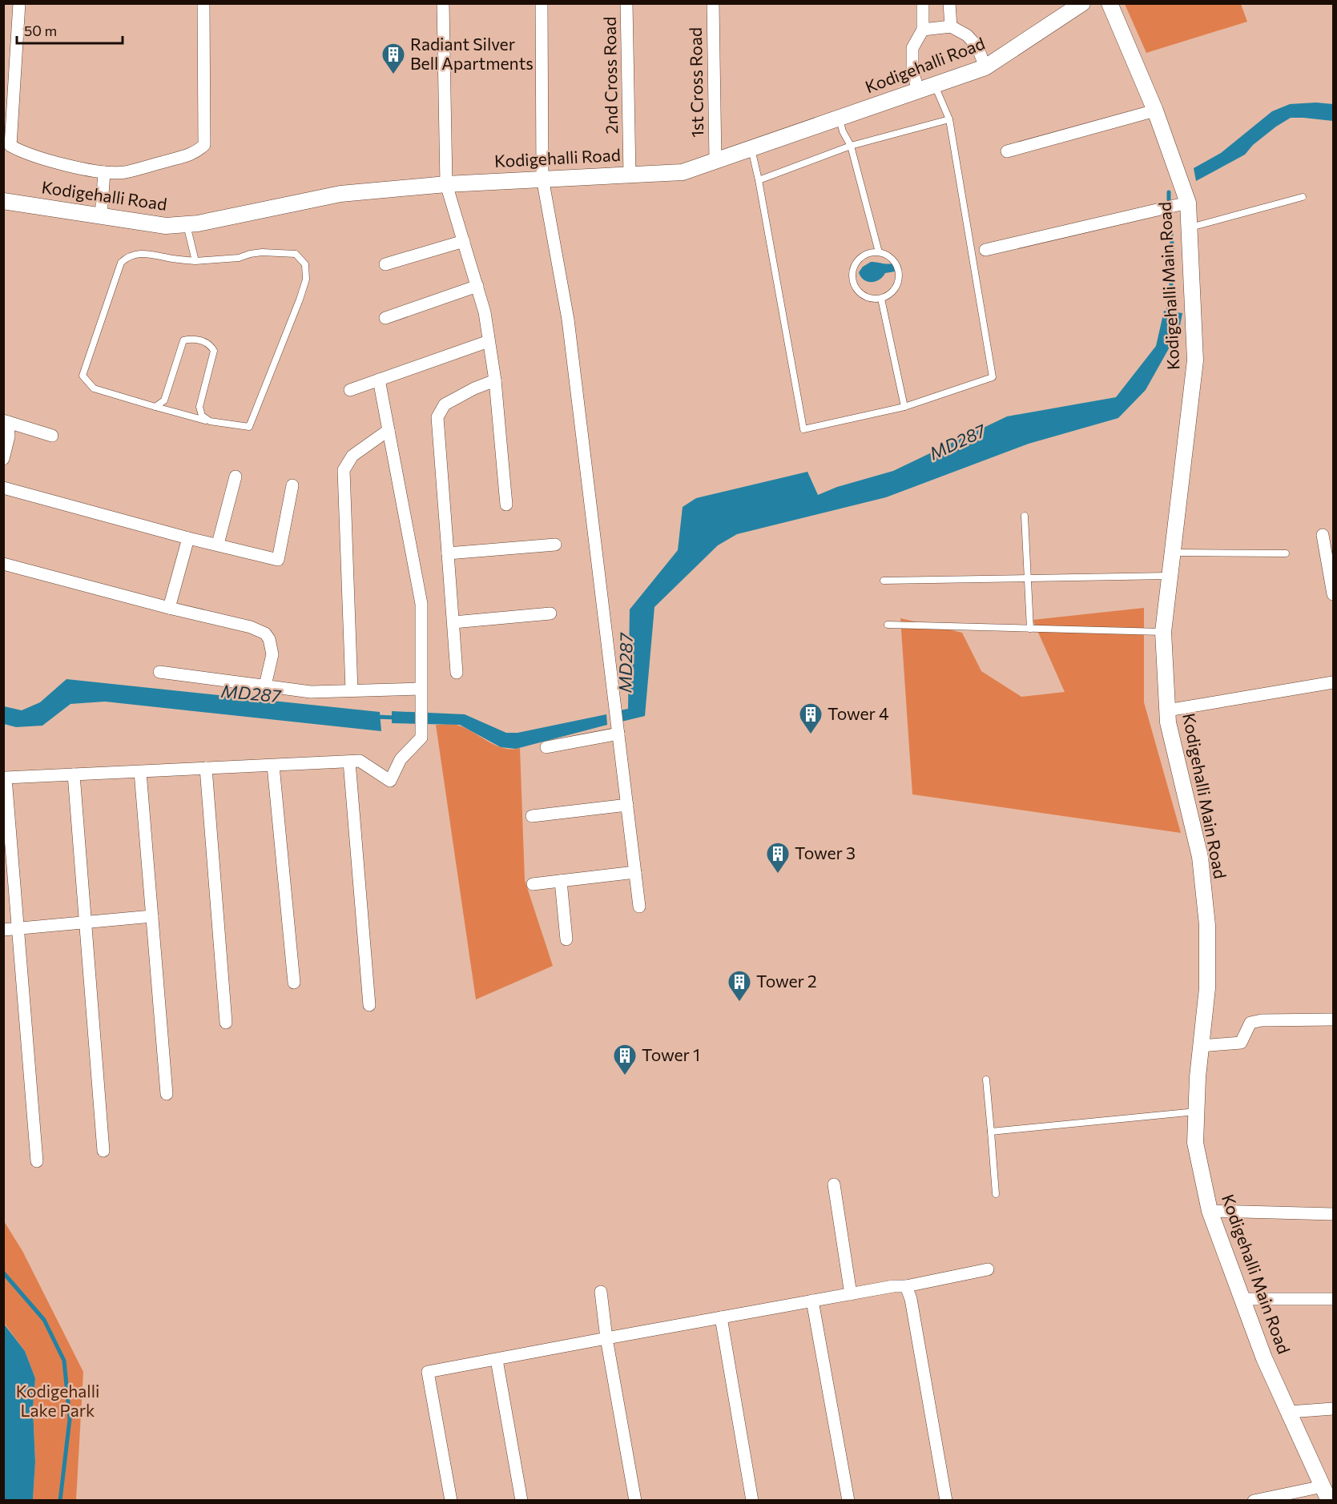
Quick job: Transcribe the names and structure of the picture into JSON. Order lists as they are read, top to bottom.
{
  "streets": {
    "street": [
      "Kodigehalli Road",
      "2nd Cross Road",
      "1st Cross Road",
      "Kodigehalli Main Road"
    ]
  },
  "crossings": [
    ["Kodigehalli Road", "2nd Cross Road"],
    ["Kodigehalli Road", "1st Cross Road"]
  ],
  "water": ["MD287"],
  "parks": ["Kodigehalli Lake Park"],
  "places": {
    "building": [
      "Radiant Silver Bell Apartments",
      "Tower 4",
      "Tower 3",
      "Tower 2",
      "Tower 1"
    ]
  },
  "scale_bar": "50 m"
}
